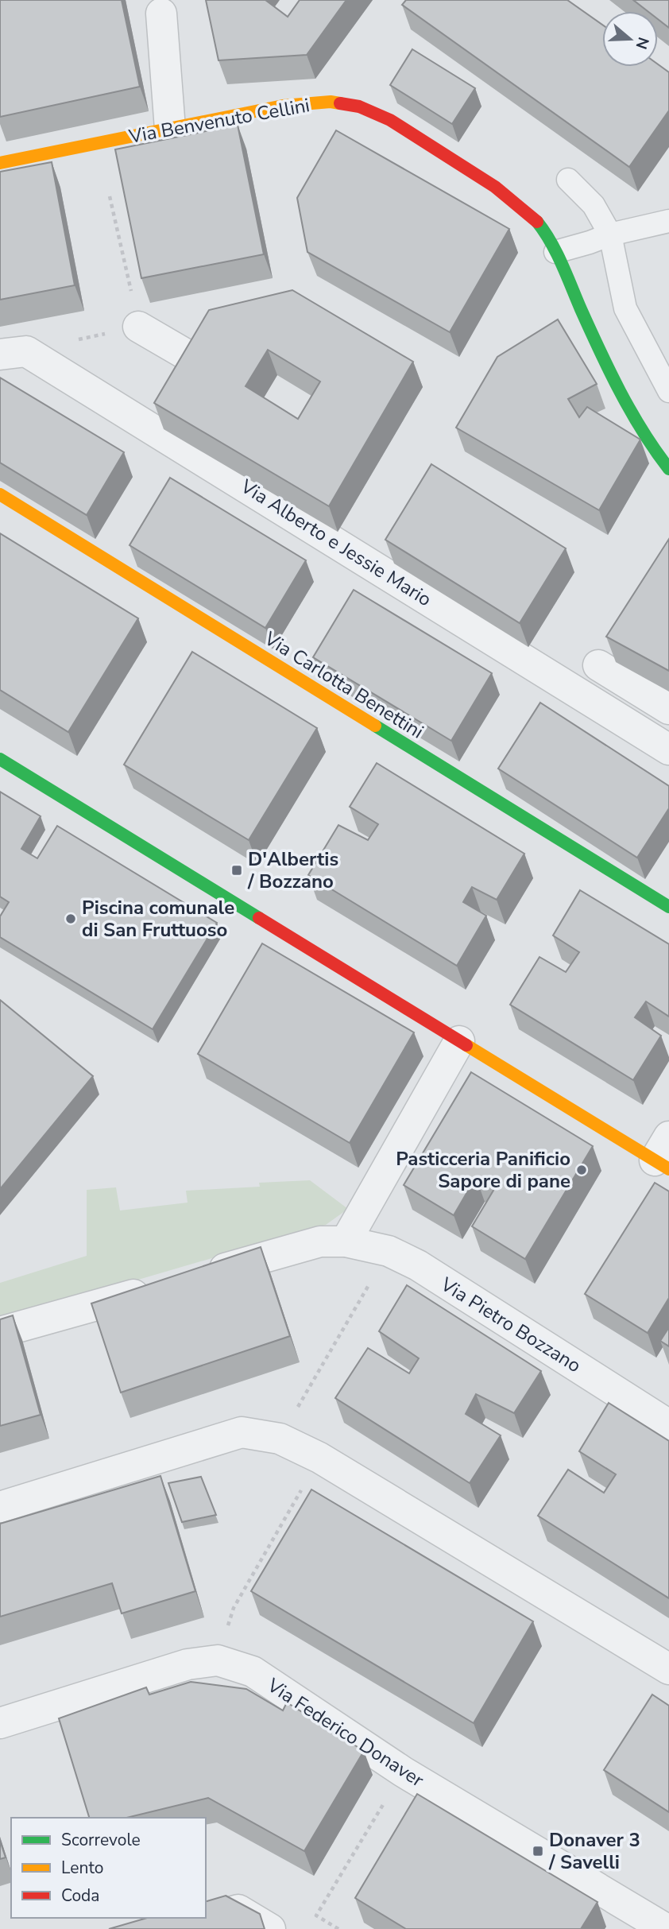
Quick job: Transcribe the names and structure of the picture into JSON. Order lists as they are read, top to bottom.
{
  "streets": {
    "street": [
      "Via Benvenuto Cellini",
      "Via Alberto e Jessie Mario",
      "Via Carlotta Benettini",
      "Via Pietro Bozzano",
      "Via Federico Donaver"
    ]
  },
  "places": {
    "transit": ["D'Albertis / Bozzano", "Donaver 3 / Savelli"],
    "other": ["Piscina comunale di San Fruttuoso", "Pasticceria Panificio Sapore di pane"]
  },
  "legend": ["Scorrevole", "Lento", "Coda"],
  "north": "right"
}
